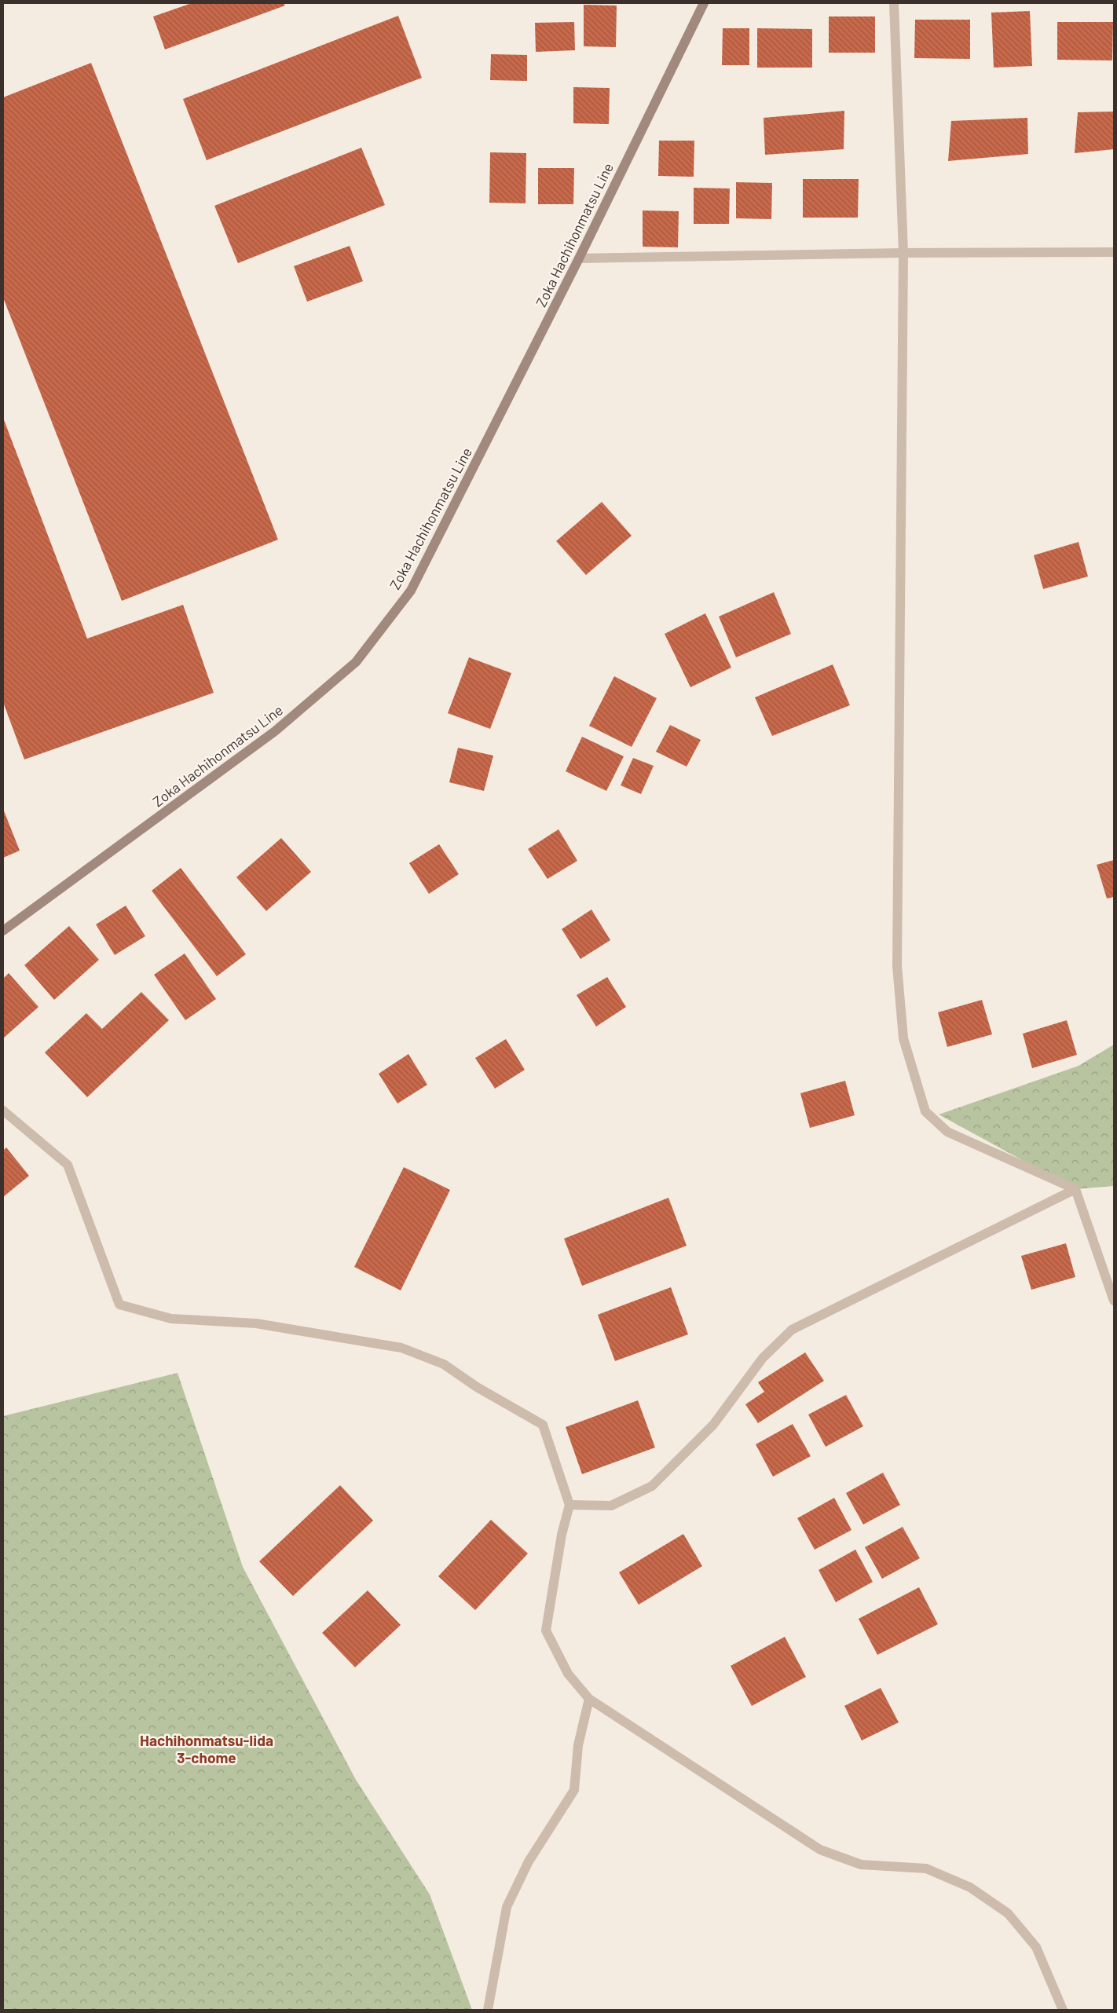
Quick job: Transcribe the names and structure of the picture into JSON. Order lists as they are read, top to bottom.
{
  "streets": {
    "main road": ["Zoka Hachihonmatsu Line"]
  },
  "districts": ["Hachihonmatsu-Iida 3-chome"]
}
